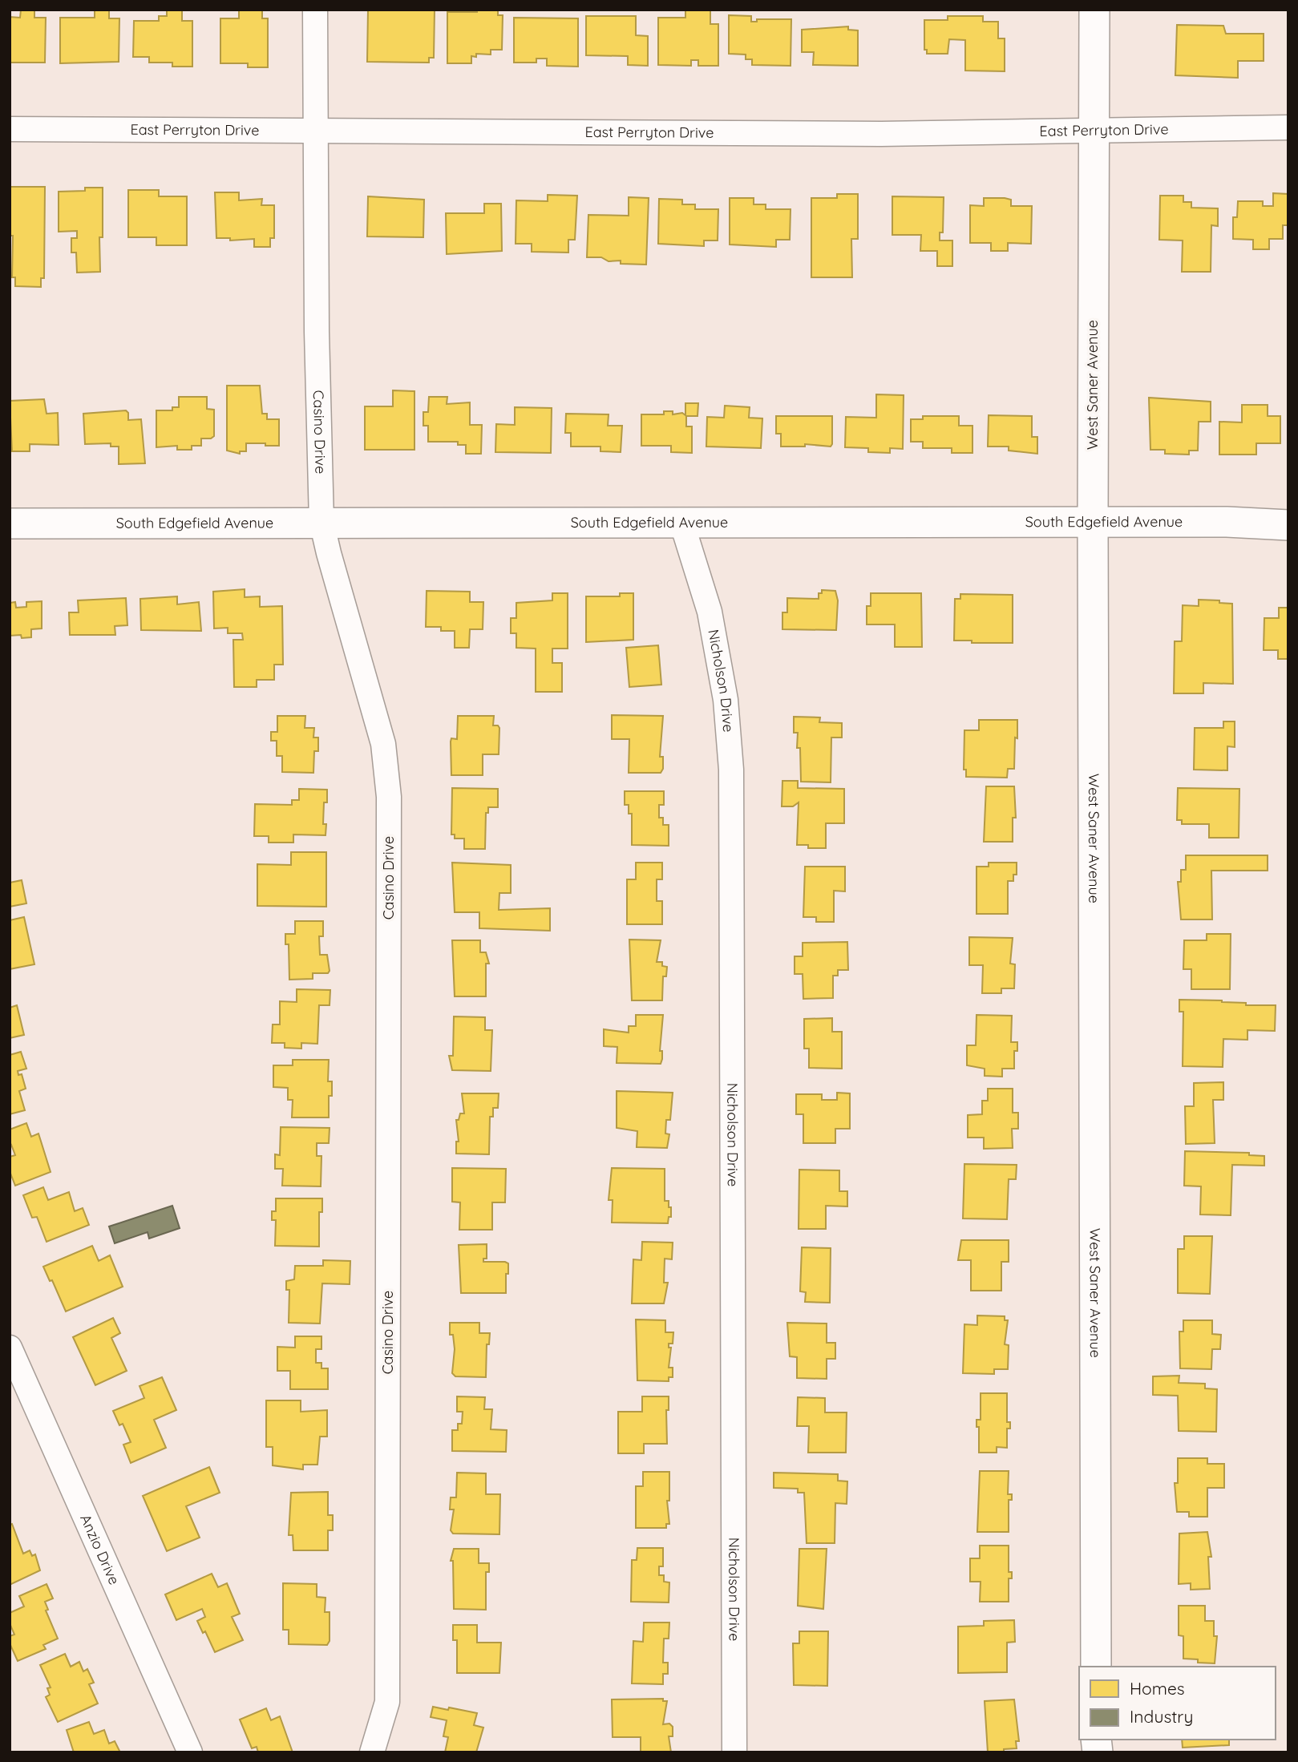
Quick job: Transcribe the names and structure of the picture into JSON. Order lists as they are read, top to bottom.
{
  "streets": {
    "street": [
      "East Perryton Drive",
      "West Saner Avenue",
      "Casino Drive",
      "South Edgefield Avenue",
      "Nicholson Drive",
      "Anzio Drive"
    ]
  },
  "crossings": [
    ["East Perryton Drive", "West Saner Avenue"],
    ["East Perryton Drive", "Casino Drive"],
    ["West Saner Avenue", "South Edgefield Avenue"],
    ["Casino Drive", "South Edgefield Avenue"],
    ["South Edgefield Avenue", "Nicholson Drive"]
  ],
  "legend": ["Homes", "Industry"]
}
